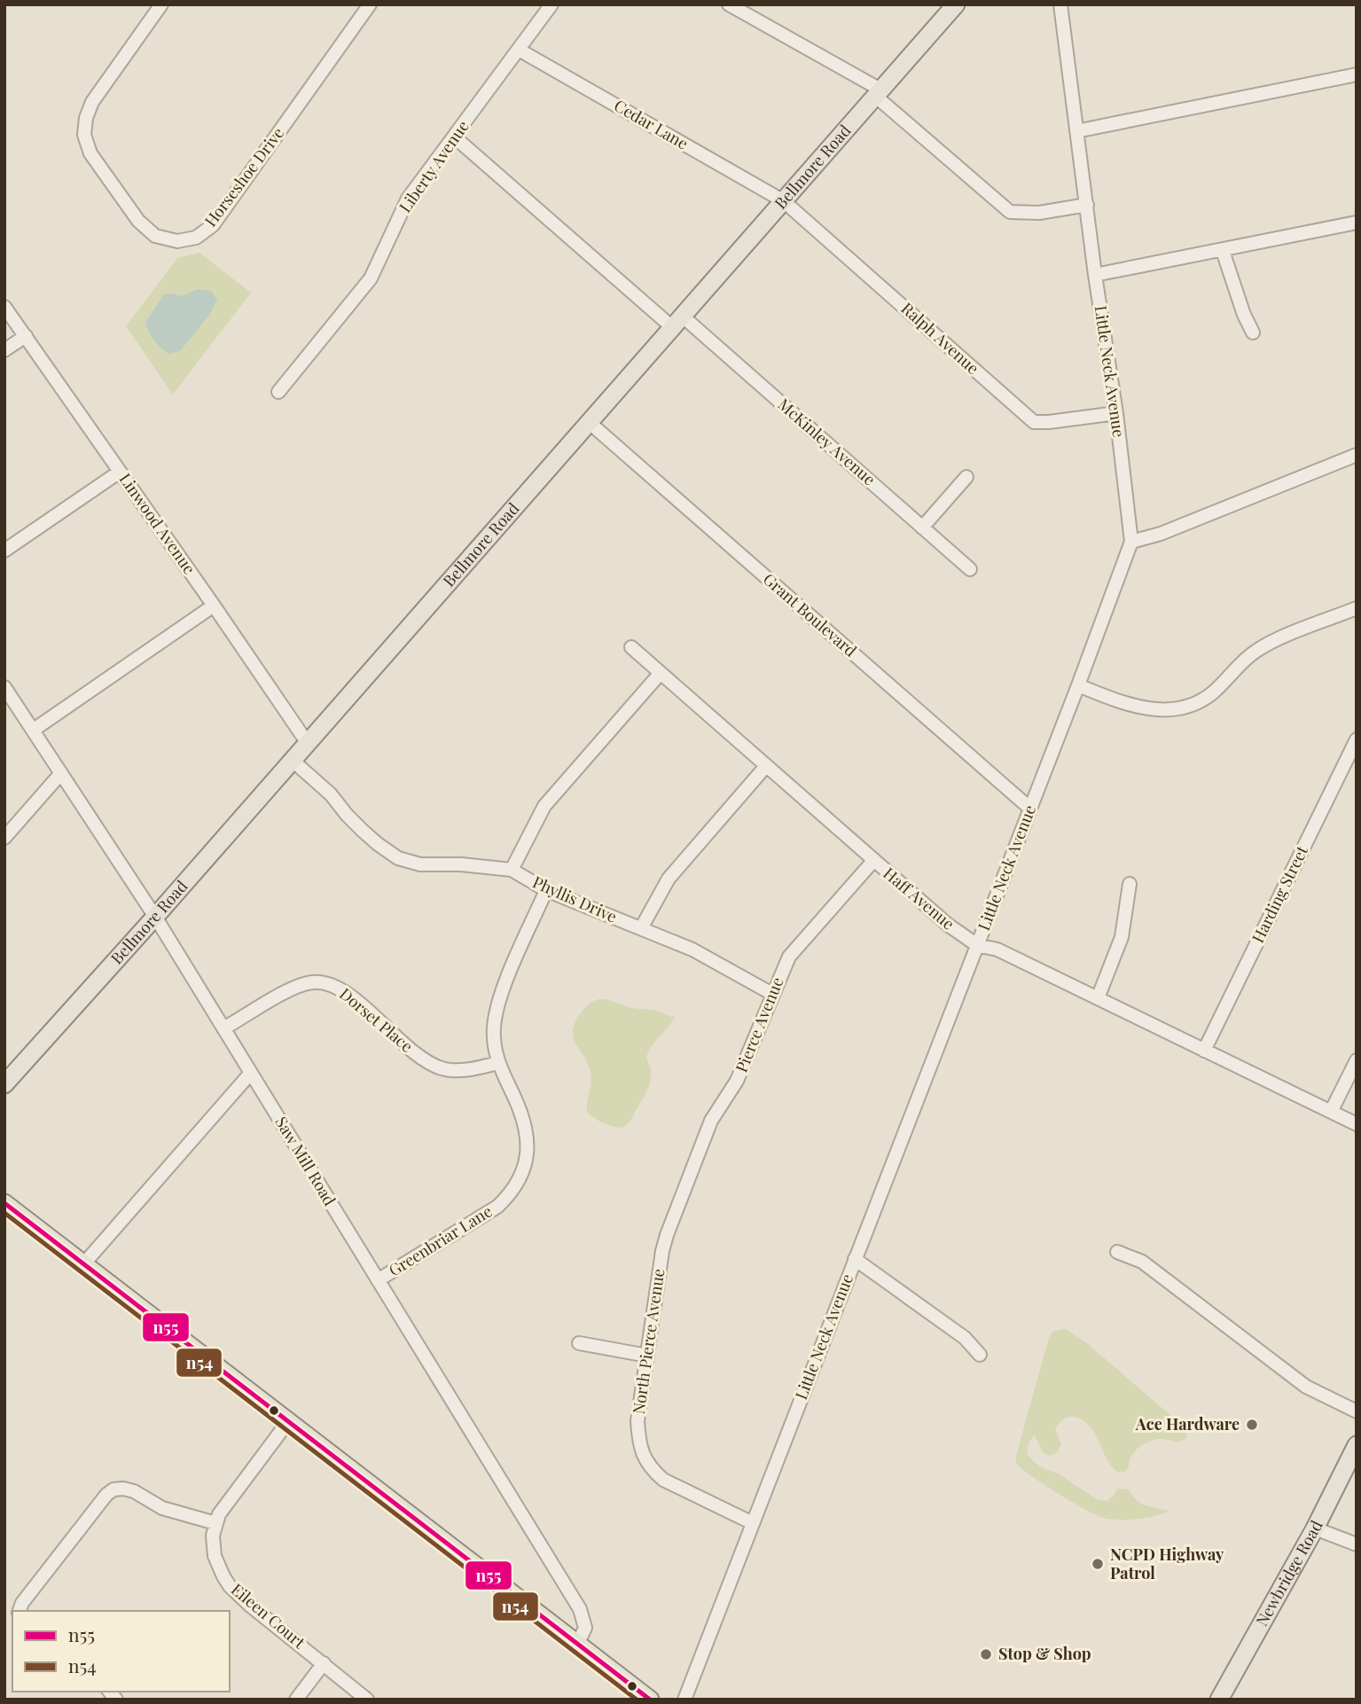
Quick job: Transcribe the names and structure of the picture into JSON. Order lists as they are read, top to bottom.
{
  "streets": {
    "main road": ["Bellmore Road", "Newbridge Road"],
    "street": [
      "Cedar Lane",
      "Liberty Avenue",
      "Horseshoe Drive",
      "Ralph Avenue",
      "Little Neck Avenue",
      "McKinley Avenue",
      "Linwood Avenue",
      "Grant Boulevard",
      "Harding Street",
      "Haff Avenue",
      "Phyllis Drive",
      "Dorset Place",
      "Pierce Avenue",
      "Saw Mill Road",
      "Greenbriar Lane",
      "North Pierce Avenue",
      "Eileen Court"
    ]
  },
  "crossings": [
    ["Cedar Lane", "Liberty Avenue"],
    ["Cedar Lane", "Bellmore Road"],
    ["Cedar Lane", "Ralph Avenue"],
    ["Liberty Avenue", "McKinley Avenue"],
    ["Bellmore Road", "Ralph Avenue"],
    ["Bellmore Road", "McKinley Avenue"],
    ["Bellmore Road", "Linwood Avenue"],
    ["Bellmore Road", "Grant Boulevard"],
    ["Bellmore Road", "Phyllis Drive"],
    ["Bellmore Road", "Saw Mill Road"],
    ["Ralph Avenue", "Little Neck Avenue"],
    ["Little Neck Avenue", "Grant Boulevard"],
    ["Little Neck Avenue", "Haff Avenue"],
    ["Little Neck Avenue", "North Pierce Avenue"],
    ["Harding Street", "Haff Avenue"],
    ["Haff Avenue", "Pierce Avenue"],
    ["Phyllis Drive", "Pierce Avenue"],
    ["Phyllis Drive", "Greenbriar Lane"],
    ["Dorset Place", "Saw Mill Road"],
    ["Dorset Place", "Greenbriar Lane"],
    ["Pierce Avenue", "North Pierce Avenue"],
    ["Saw Mill Road", "Greenbriar Lane"]
  ],
  "places": ["Ace Hardware", "NCPD Highway Patrol", "Stop & Shop"],
  "lines": ["transit line n55", "transit line n54"],
  "legend": ["n55", "n54"]
}
